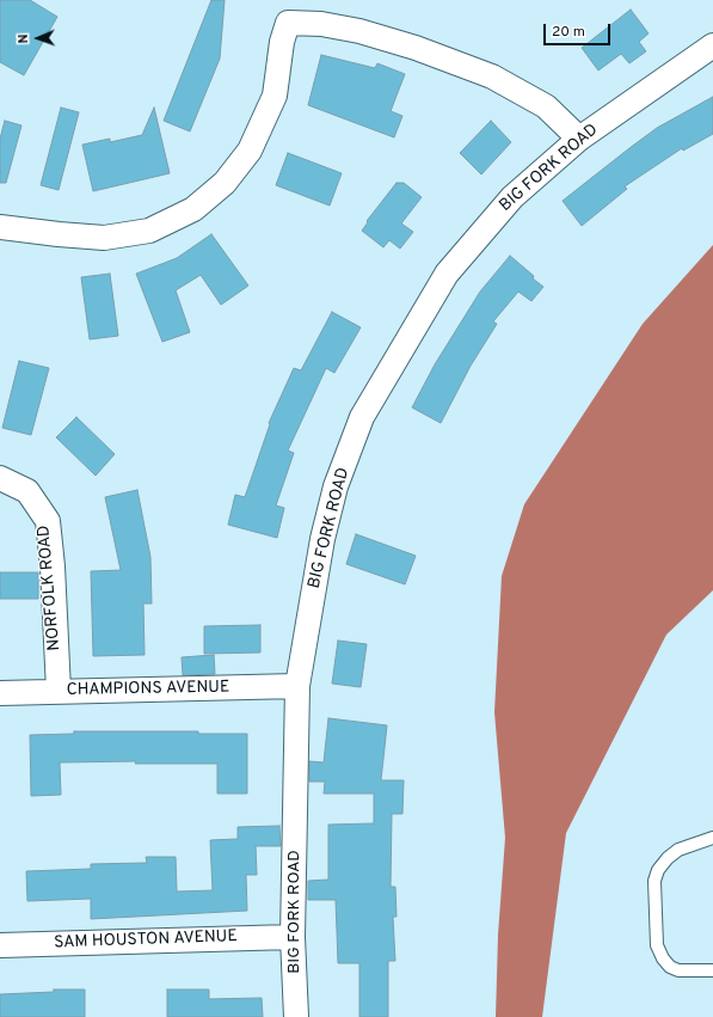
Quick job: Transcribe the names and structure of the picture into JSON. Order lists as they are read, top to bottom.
{
  "streets": {
    "street": [
      "BIG FORK ROAD",
      "NORFOLK ROAD",
      "CHAMPIONS AVENUE",
      "SAM HOUSTON AVENUE"
    ]
  },
  "crossings": [
    ["BIG FORK ROAD", "CHAMPIONS AVENUE"],
    ["BIG FORK ROAD", "SAM HOUSTON AVENUE"],
    ["NORFOLK ROAD", "CHAMPIONS AVENUE"]
  ],
  "scale_bar": "20 m",
  "north": "left"
}
